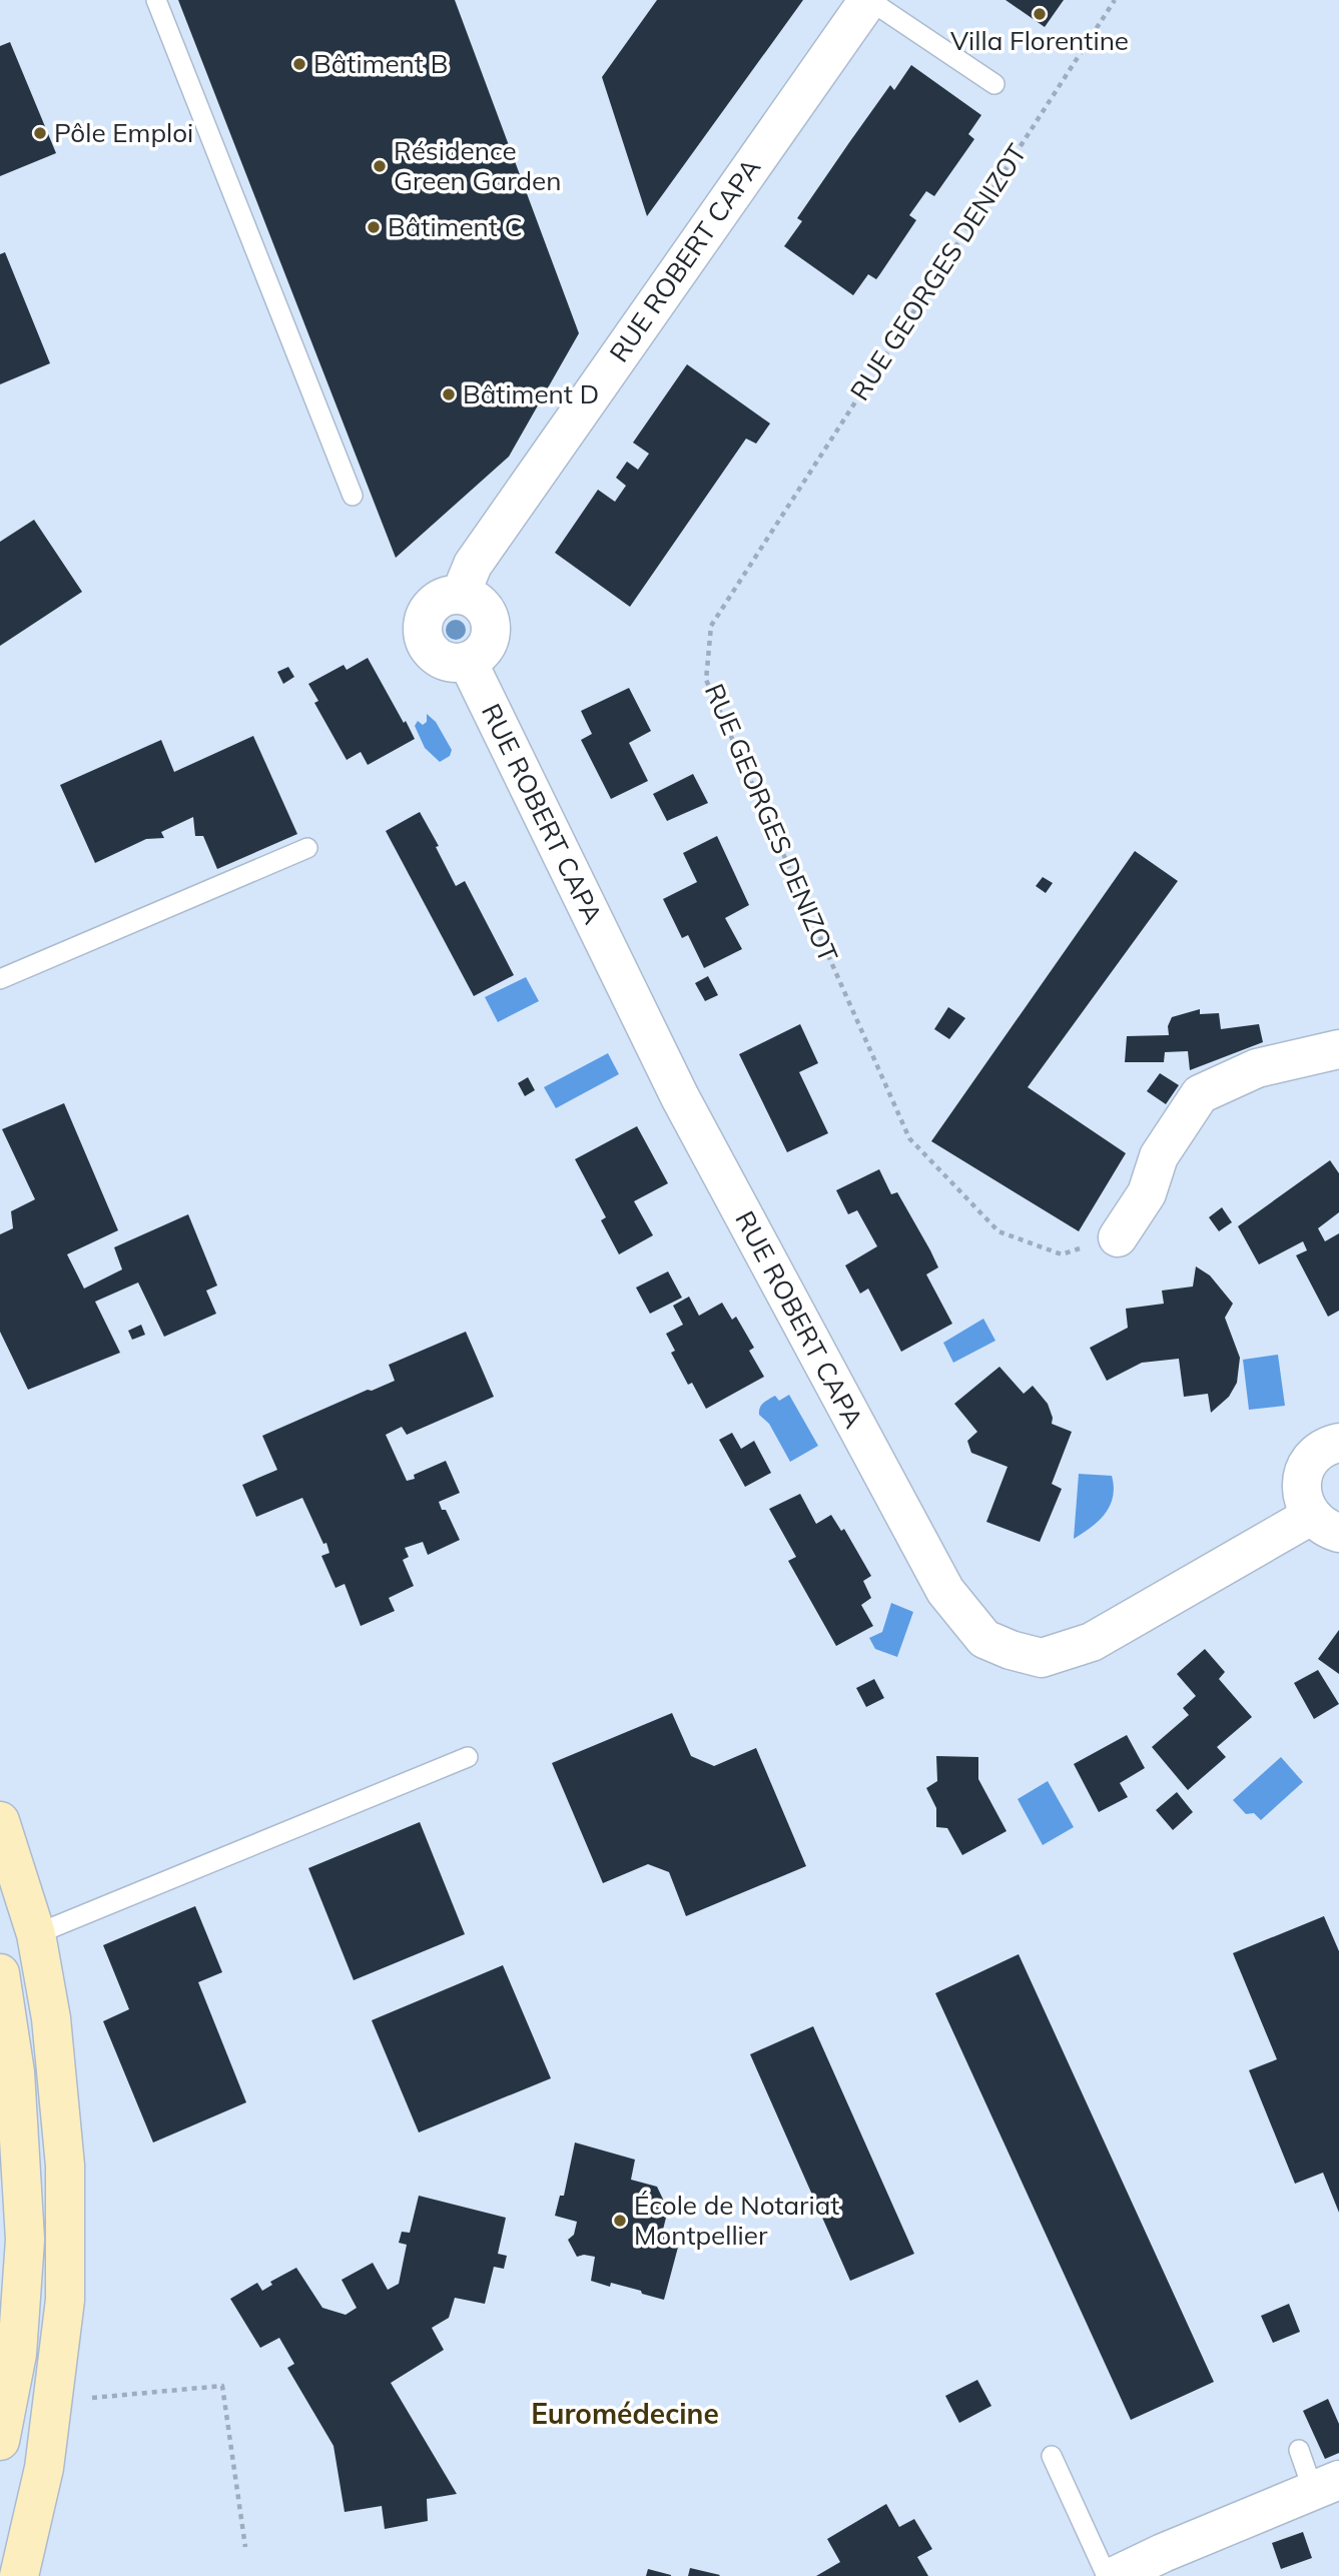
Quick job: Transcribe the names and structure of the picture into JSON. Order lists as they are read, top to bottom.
{
  "streets": {
    "street": ["RUE ROBERT CAPA"],
    "path": ["RUE GEORGES DENIZOT"]
  },
  "districts": ["Euromédecine"],
  "places": [
    "Villa Florentine",
    "Bâtiment B",
    "Pôle Emploi",
    "Résidence Green Garden",
    "Bâtiment C",
    "Bâtiment D",
    "École de Notariat Montpellier"
  ]
}
